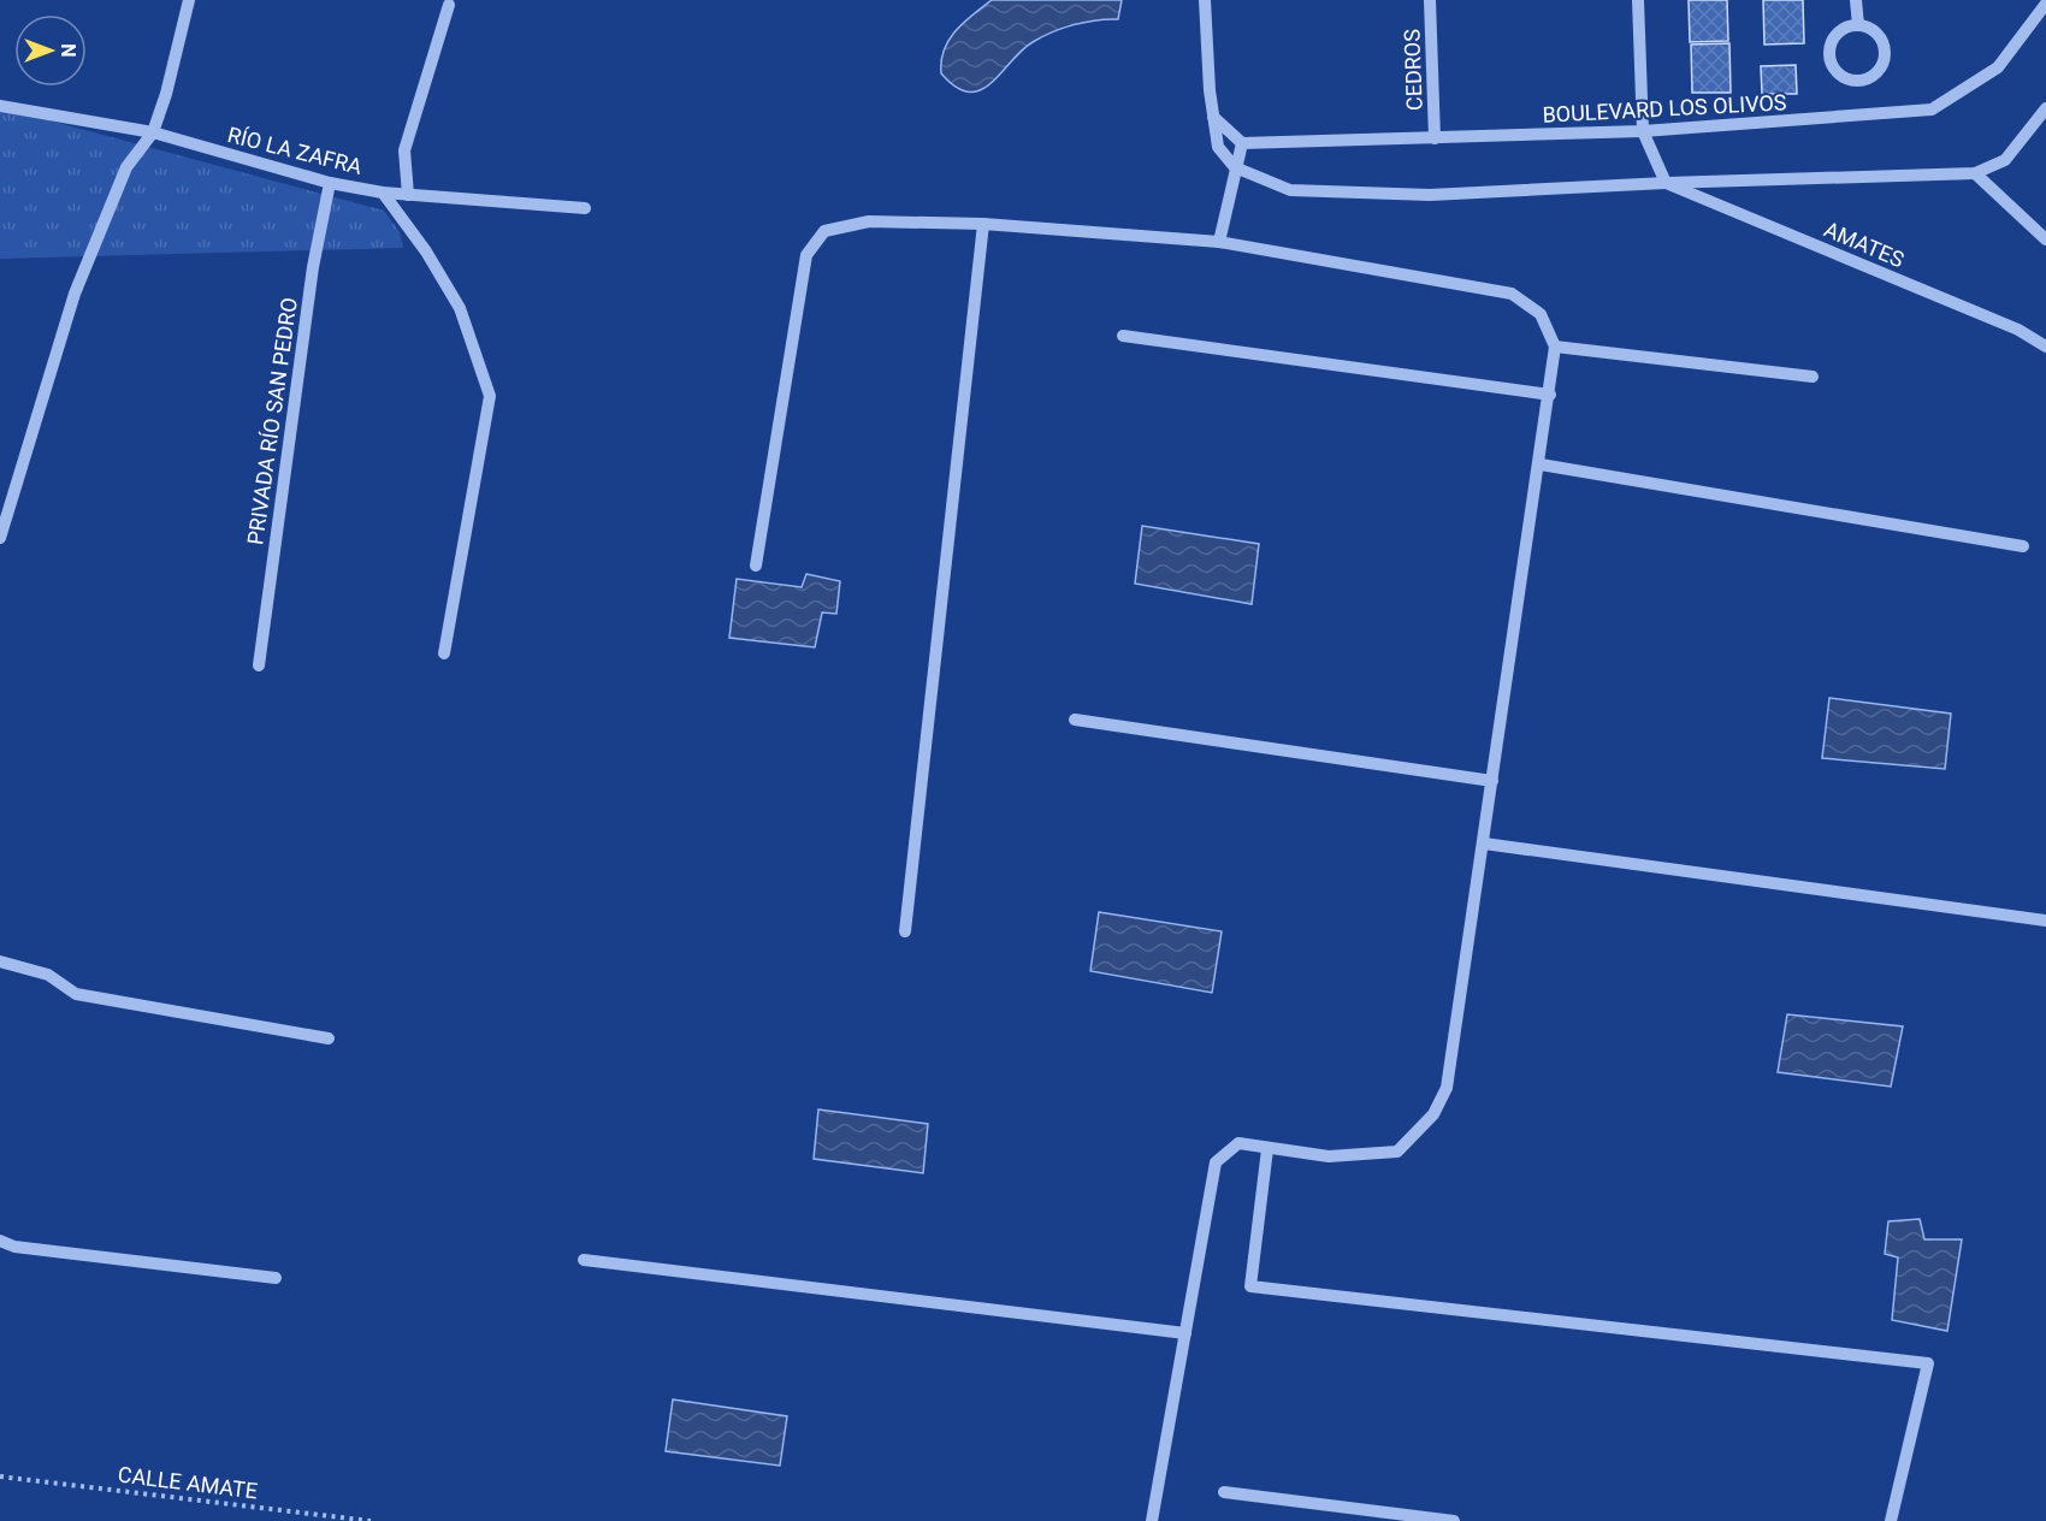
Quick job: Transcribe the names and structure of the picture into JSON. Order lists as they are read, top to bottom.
{
  "streets": {
    "street": [
      "CEDROS",
      "BOULEVARD LOS OLIVOS",
      "RÍO LA ZAFRA",
      "AMATES",
      "PRIVADA RÍO SAN PEDRO"
    ],
    "path": ["CALLE AMATE"]
  },
  "crossings": [
    ["CEDROS", "BOULEVARD LOS OLIVOS"],
    ["RÍO LA ZAFRA", "PRIVADA RÍO SAN PEDRO"]
  ],
  "north": "right"
}
